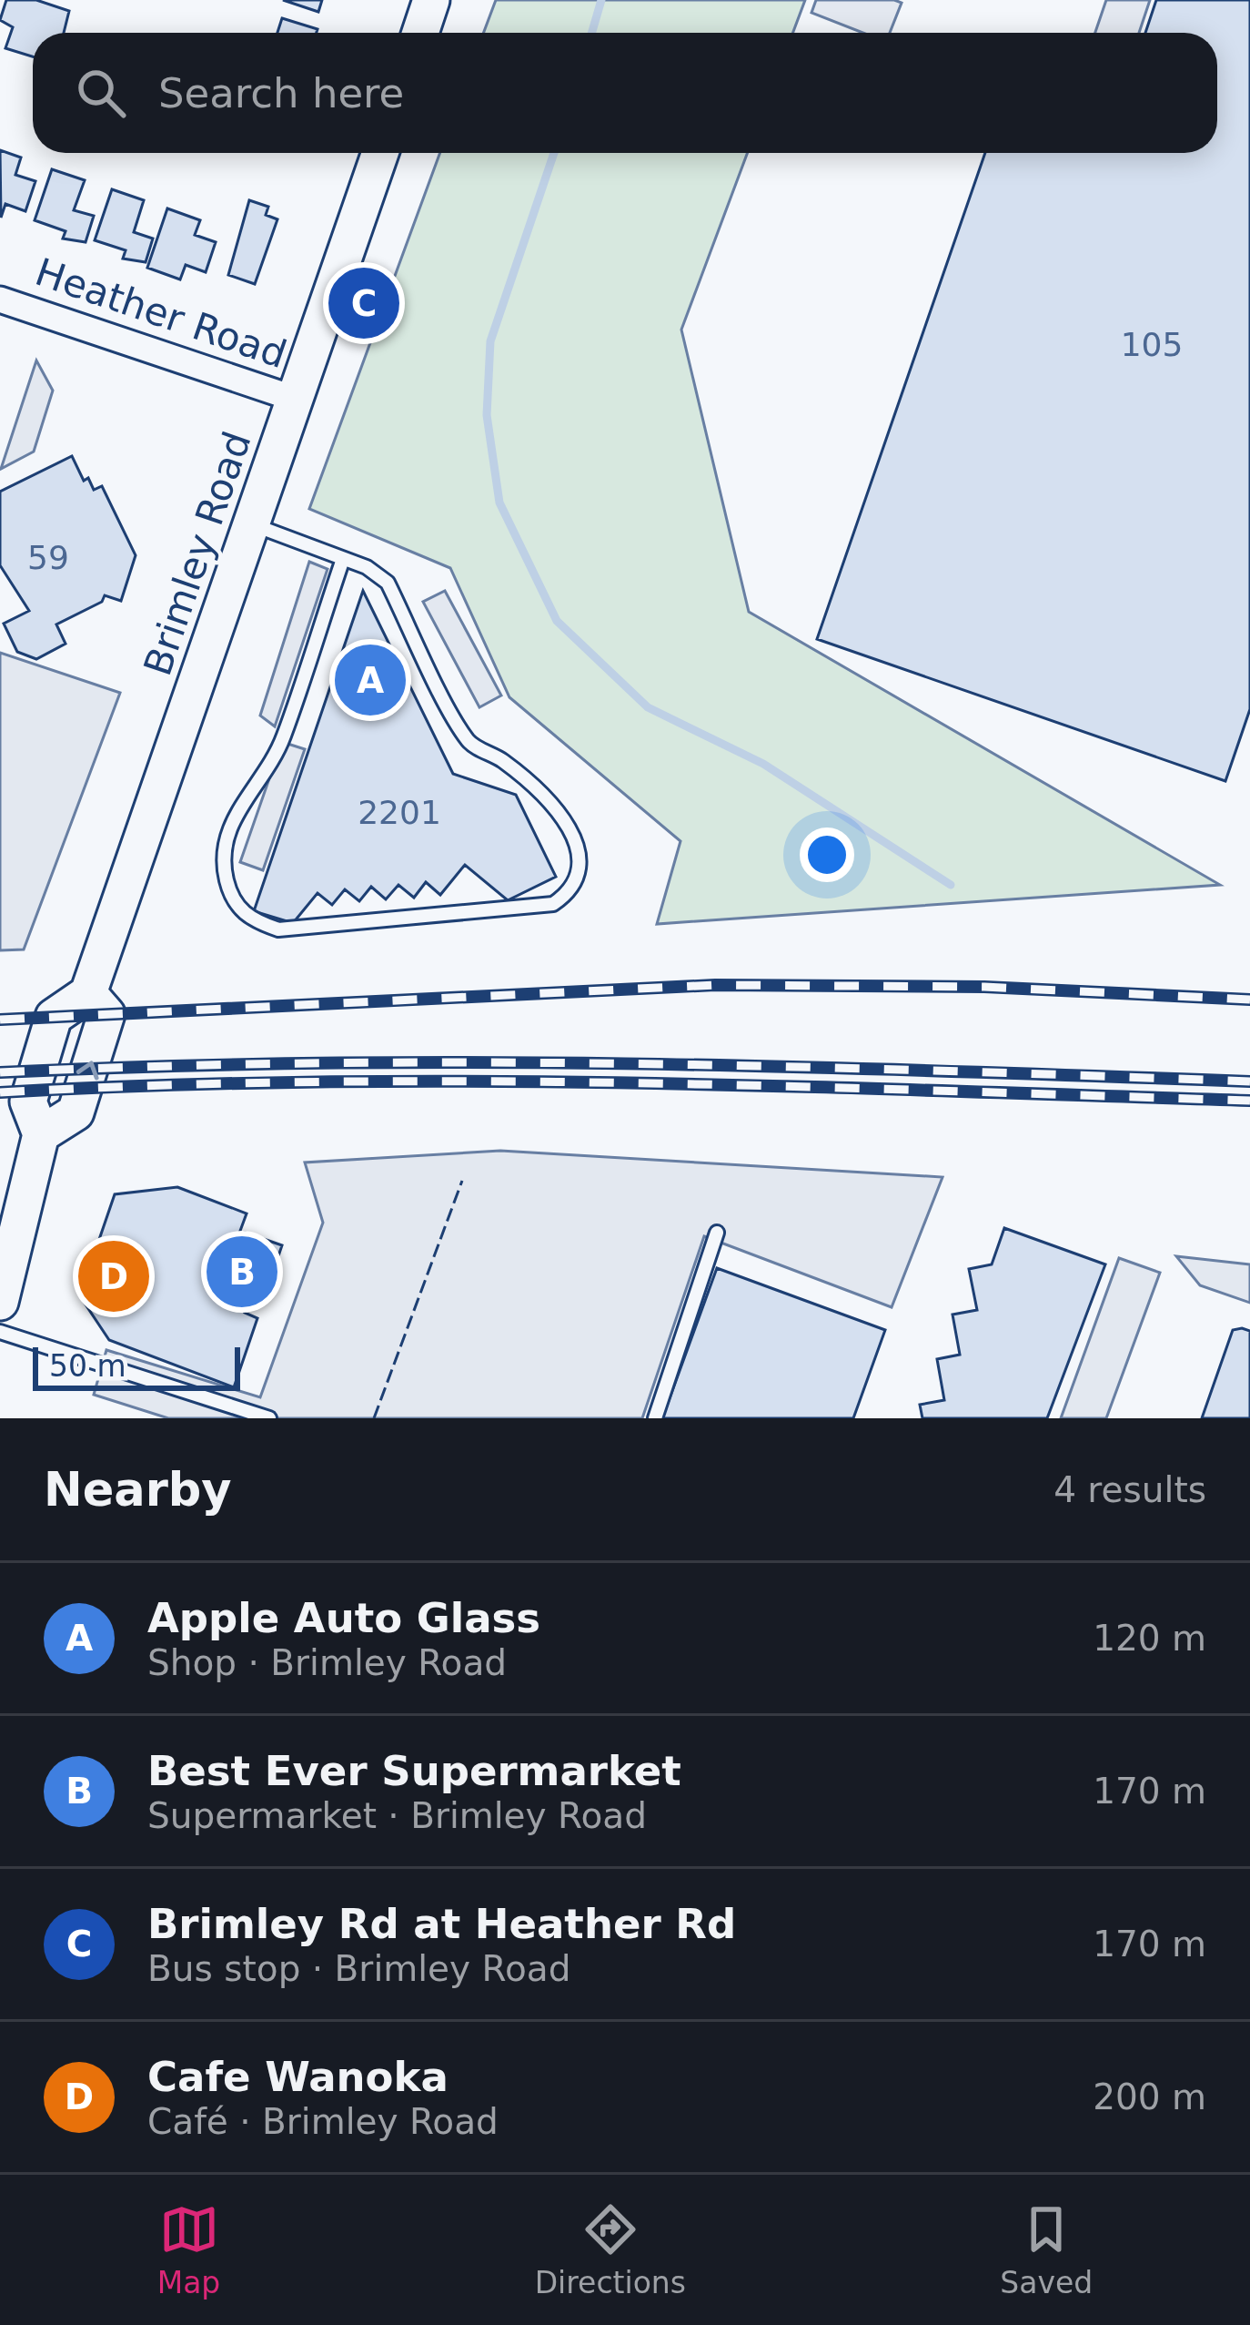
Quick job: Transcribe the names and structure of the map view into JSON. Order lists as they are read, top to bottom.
{
  "streets": {
    "main road": ["Brimley Road"],
    "street": ["Heather Road"]
  },
  "crossings": [
    ["Heather Road", "Brimley Road"]
  ],
  "house_numbers": ["105", "59", "2201"],
  "scale_bar": "50 m",
  "page": {
    "search": "Search here",
    "pins": [
      "C",
      "A",
      "B",
      "D"
    ],
    "scale": "50 m",
    "heading": ["Nearby", "4 results"],
    "list": [
      {
        "mark": "A",
        "name": "Apple Auto Glass",
        "note": "Shop · Brimley Road",
        "value": "120 m"
      },
      {
        "mark": "B",
        "name": "Best Ever Supermarket",
        "note": "Supermarket · Brimley Road",
        "value": "170 m"
      },
      {
        "mark": "C",
        "name": "Brimley Rd at Heather Rd",
        "note": "Bus stop · Brimley Road",
        "value": "170 m"
      },
      {
        "mark": "D",
        "name": "Cafe Wanoka",
        "note": "Café · Brimley Road",
        "value": "200 m"
      }
    ],
    "nav": ["Map", "Directions", "Saved"]
  }
}
